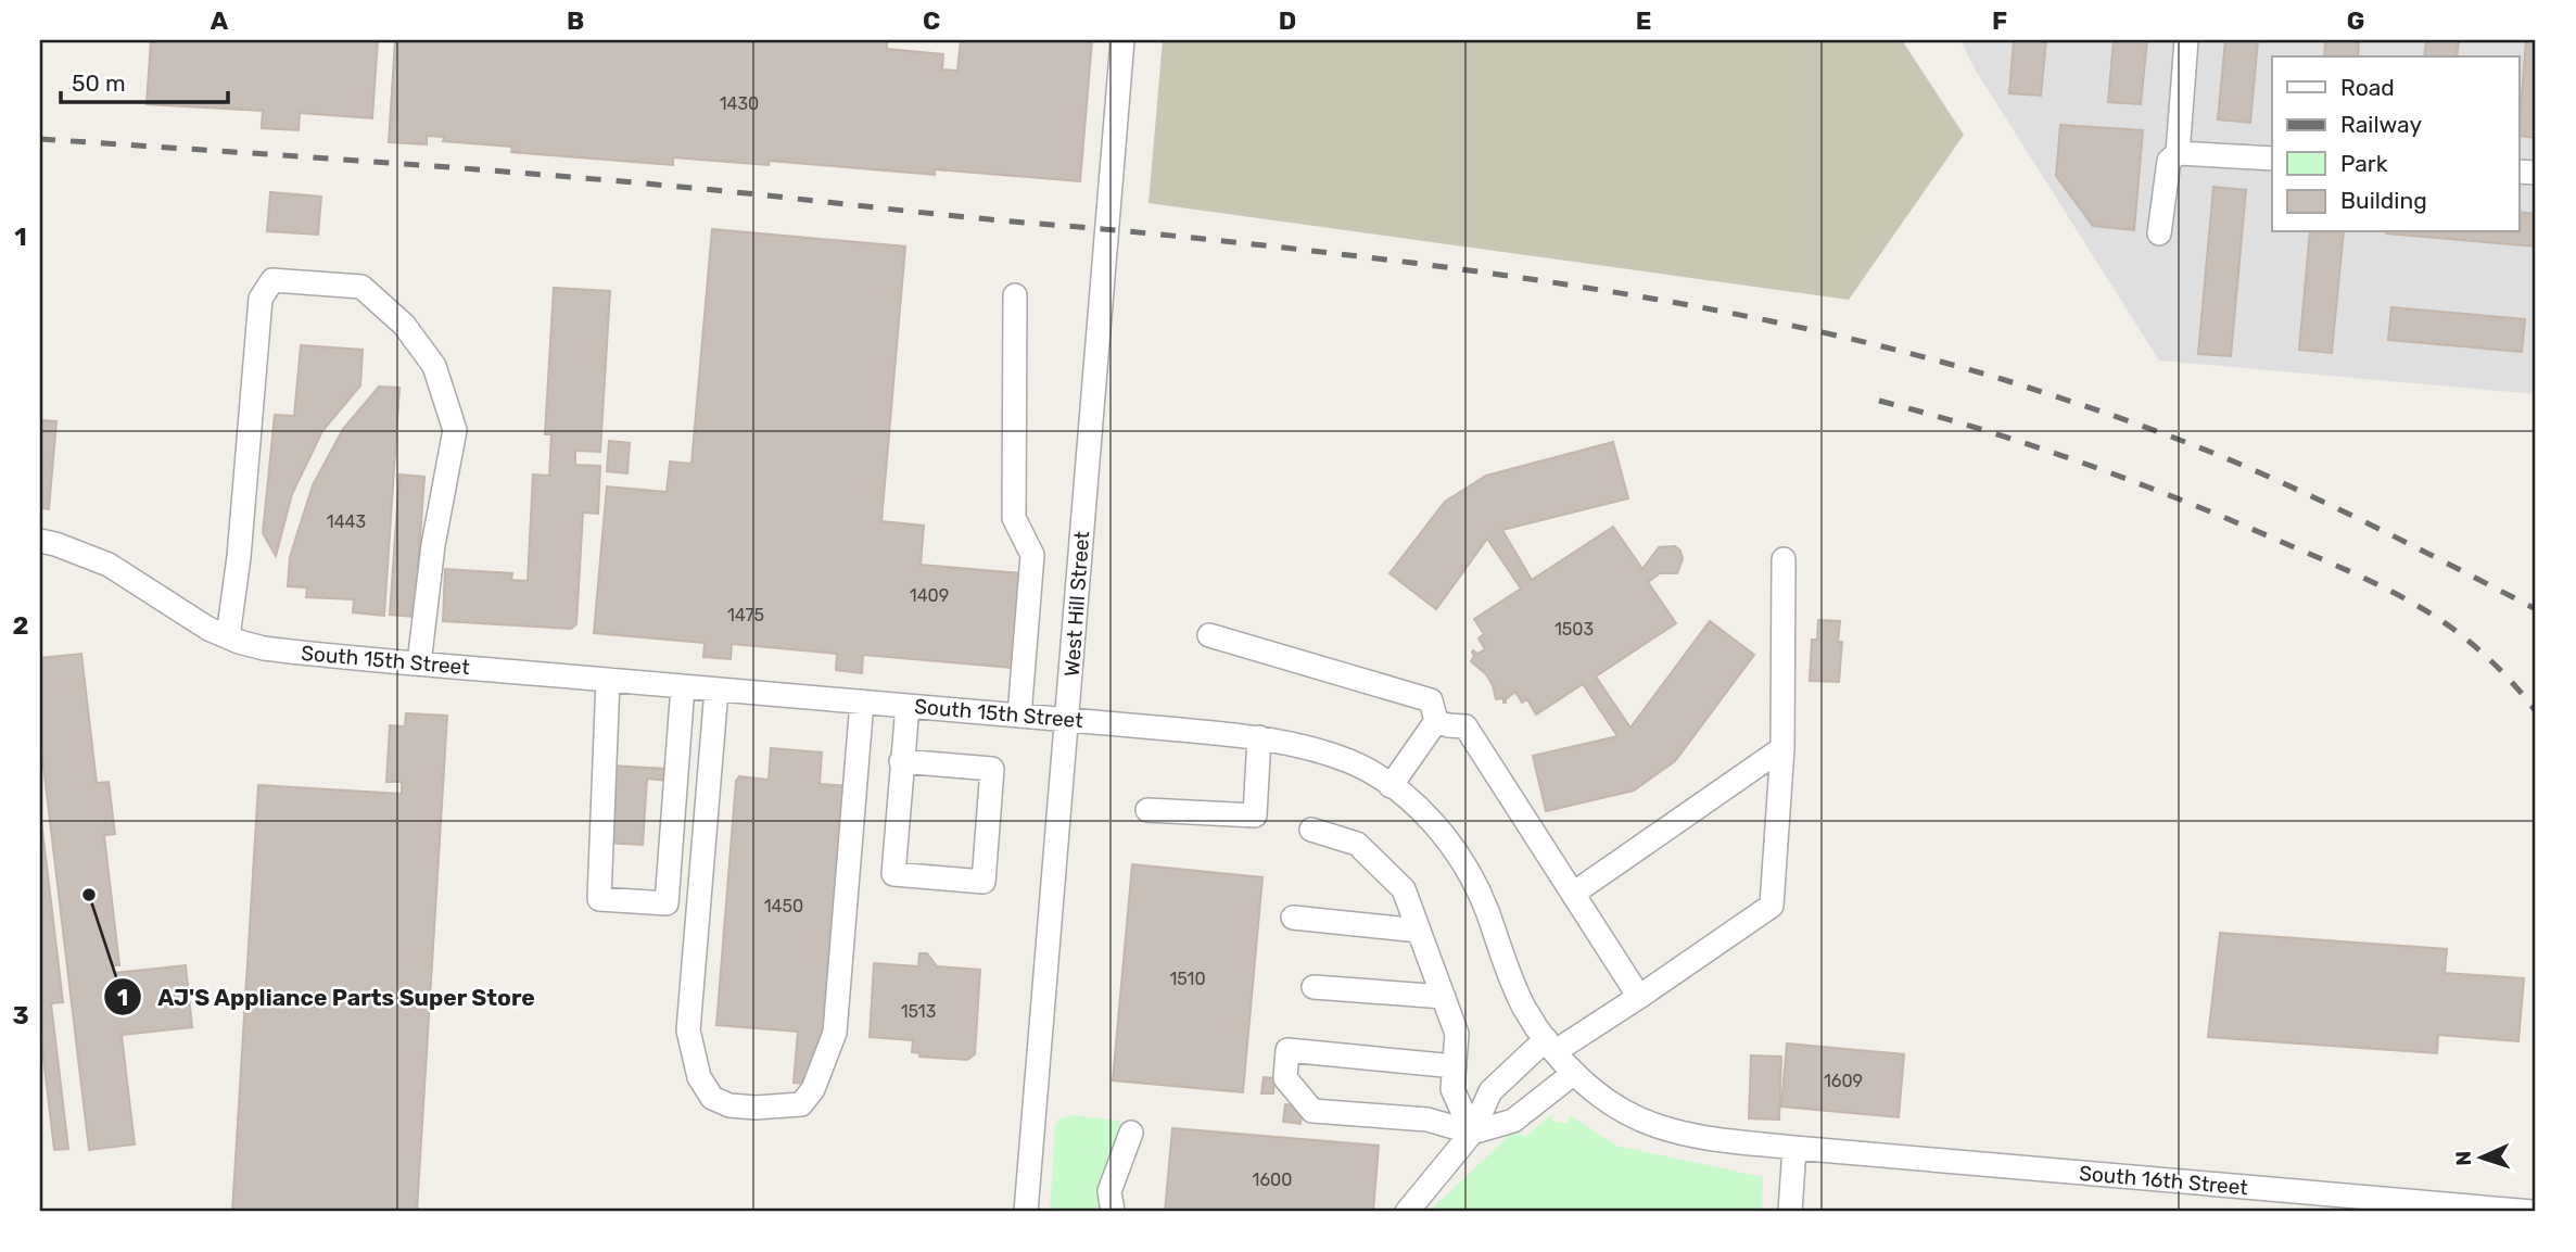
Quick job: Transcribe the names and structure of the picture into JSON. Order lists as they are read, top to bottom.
{
  "streets": {
    "street": ["West Hill Street", "South 15th Street", "South 16th Street"]
  },
  "crossings": [
    ["West Hill Street", "South 15th Street"],
    ["South 15th Street", "South 16th Street"]
  ],
  "places": ["AJ'S Appliance Parts Super Store"],
  "house_numbers": [
    "1430",
    "1443",
    "1409",
    "1475",
    "1503",
    "1450",
    "1510",
    "1513",
    "1609",
    "1600"
  ],
  "legend": [
    "Road",
    "Railway",
    "Park",
    "Building"
  ],
  "scale_bar": "50 m",
  "north": "left",
  "grid": {
    "columns": [
      "A",
      "B",
      "C",
      "D",
      "E",
      "F",
      "G"
    ],
    "rows": ["1", "2", "3"]
  }
}
